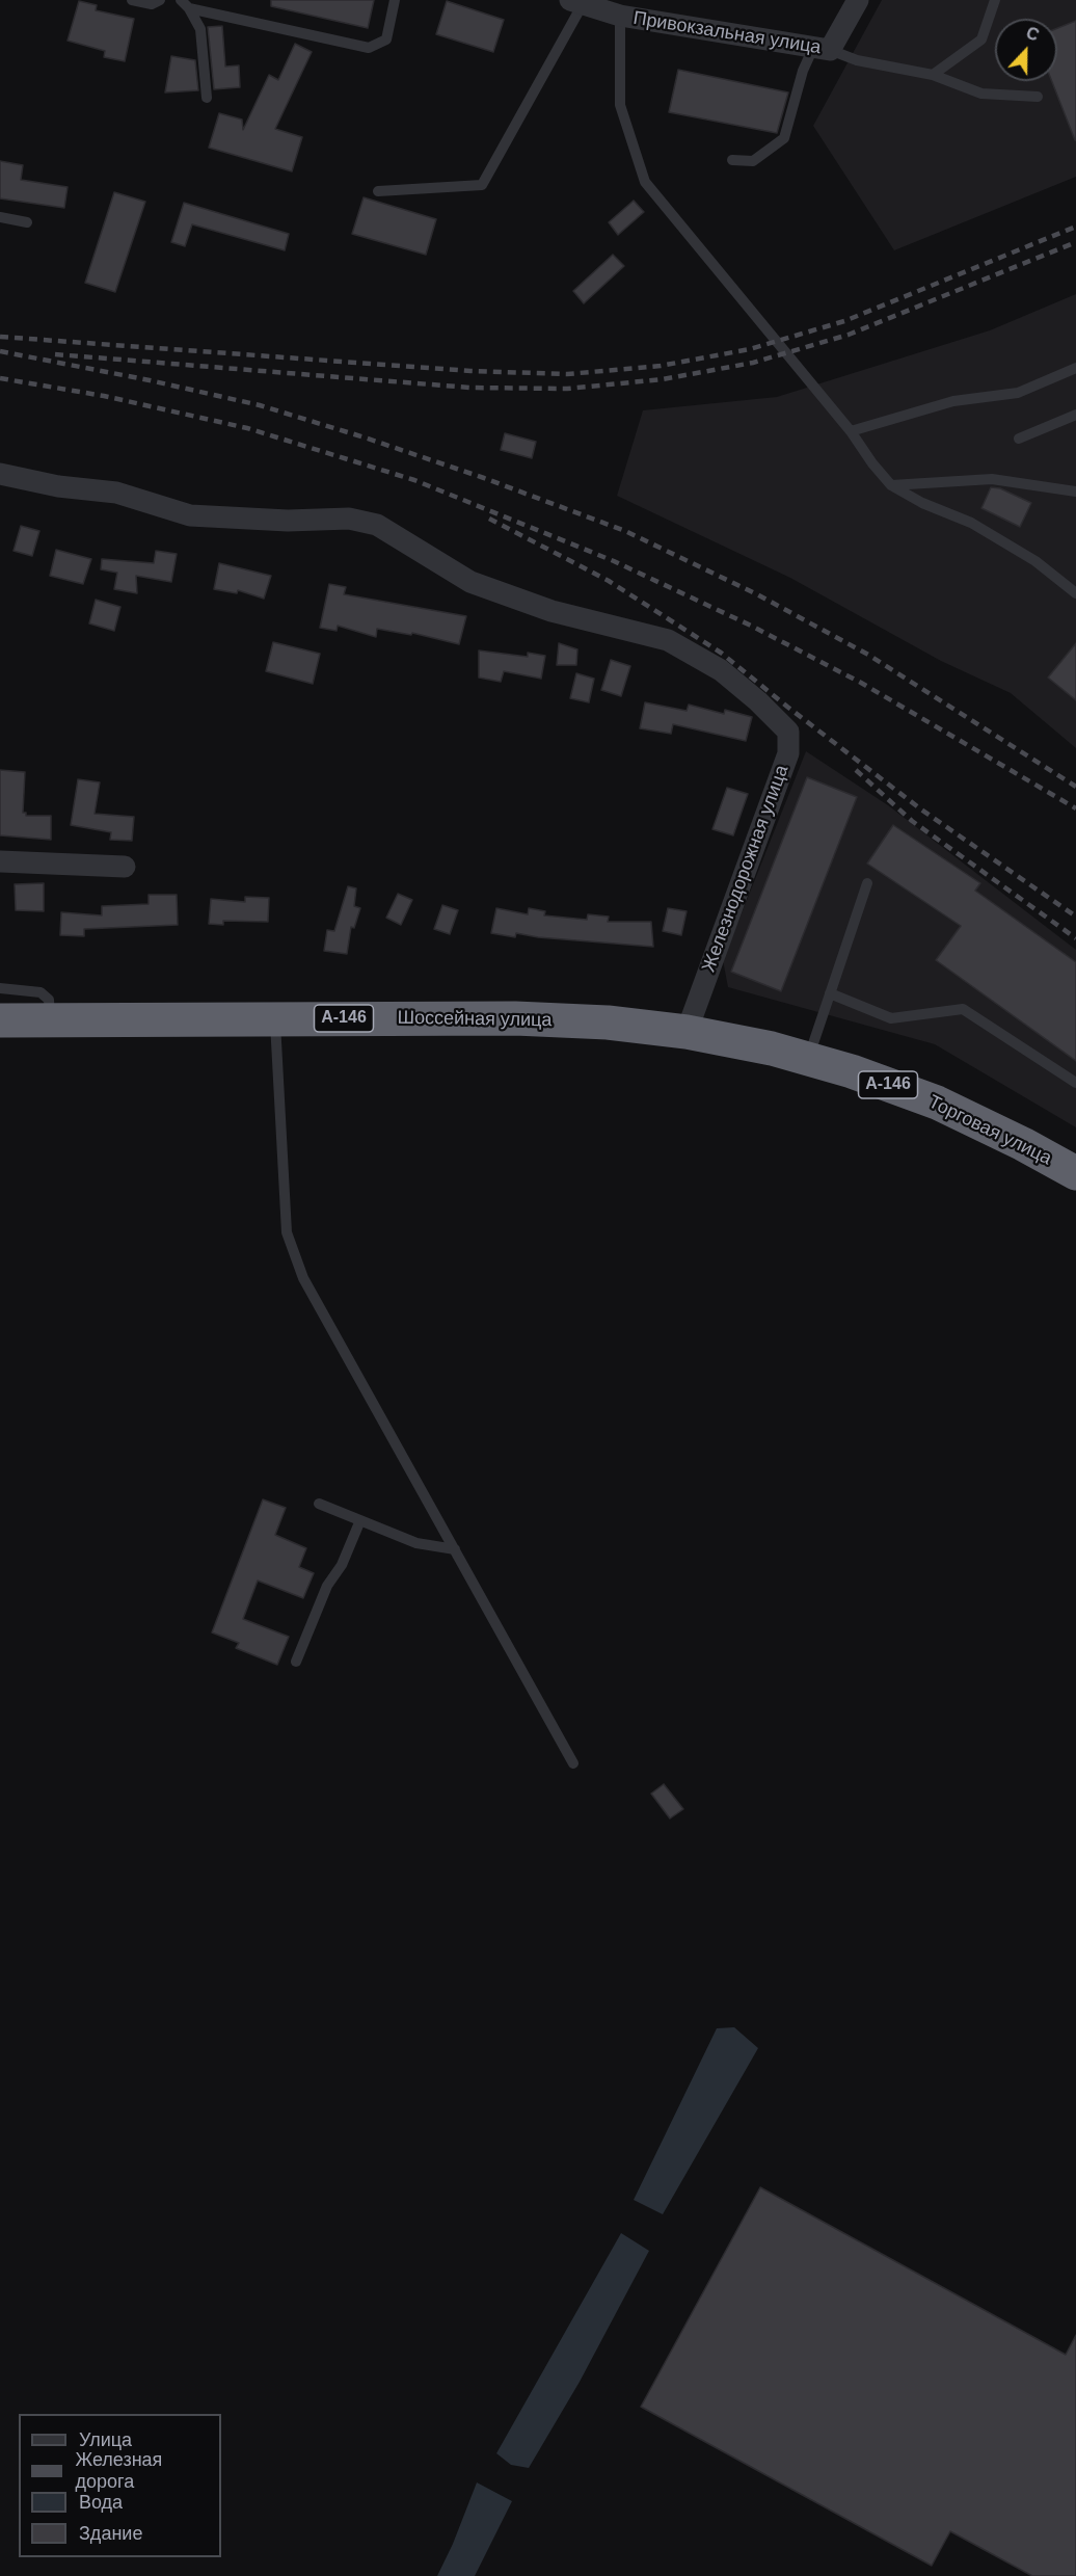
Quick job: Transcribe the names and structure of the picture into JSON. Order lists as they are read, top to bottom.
{
  "streets": {
    "highway": ["А-146", "Шоссейная улица", "Торговая улица"],
    "street": ["Привокзальная улица", "Железнодорожная улица"]
  },
  "crossings": [
    ["Железнодорожная улица", "Шоссейная улица"],
    ["Железнодорожная улица", "Торговая улица"],
    ["Шоссейная улица", "Торговая улица"]
  ],
  "legend": [
    "Улица",
    "Железная дорога",
    "Вода",
    "Здание"
  ],
  "north": "top"
}
